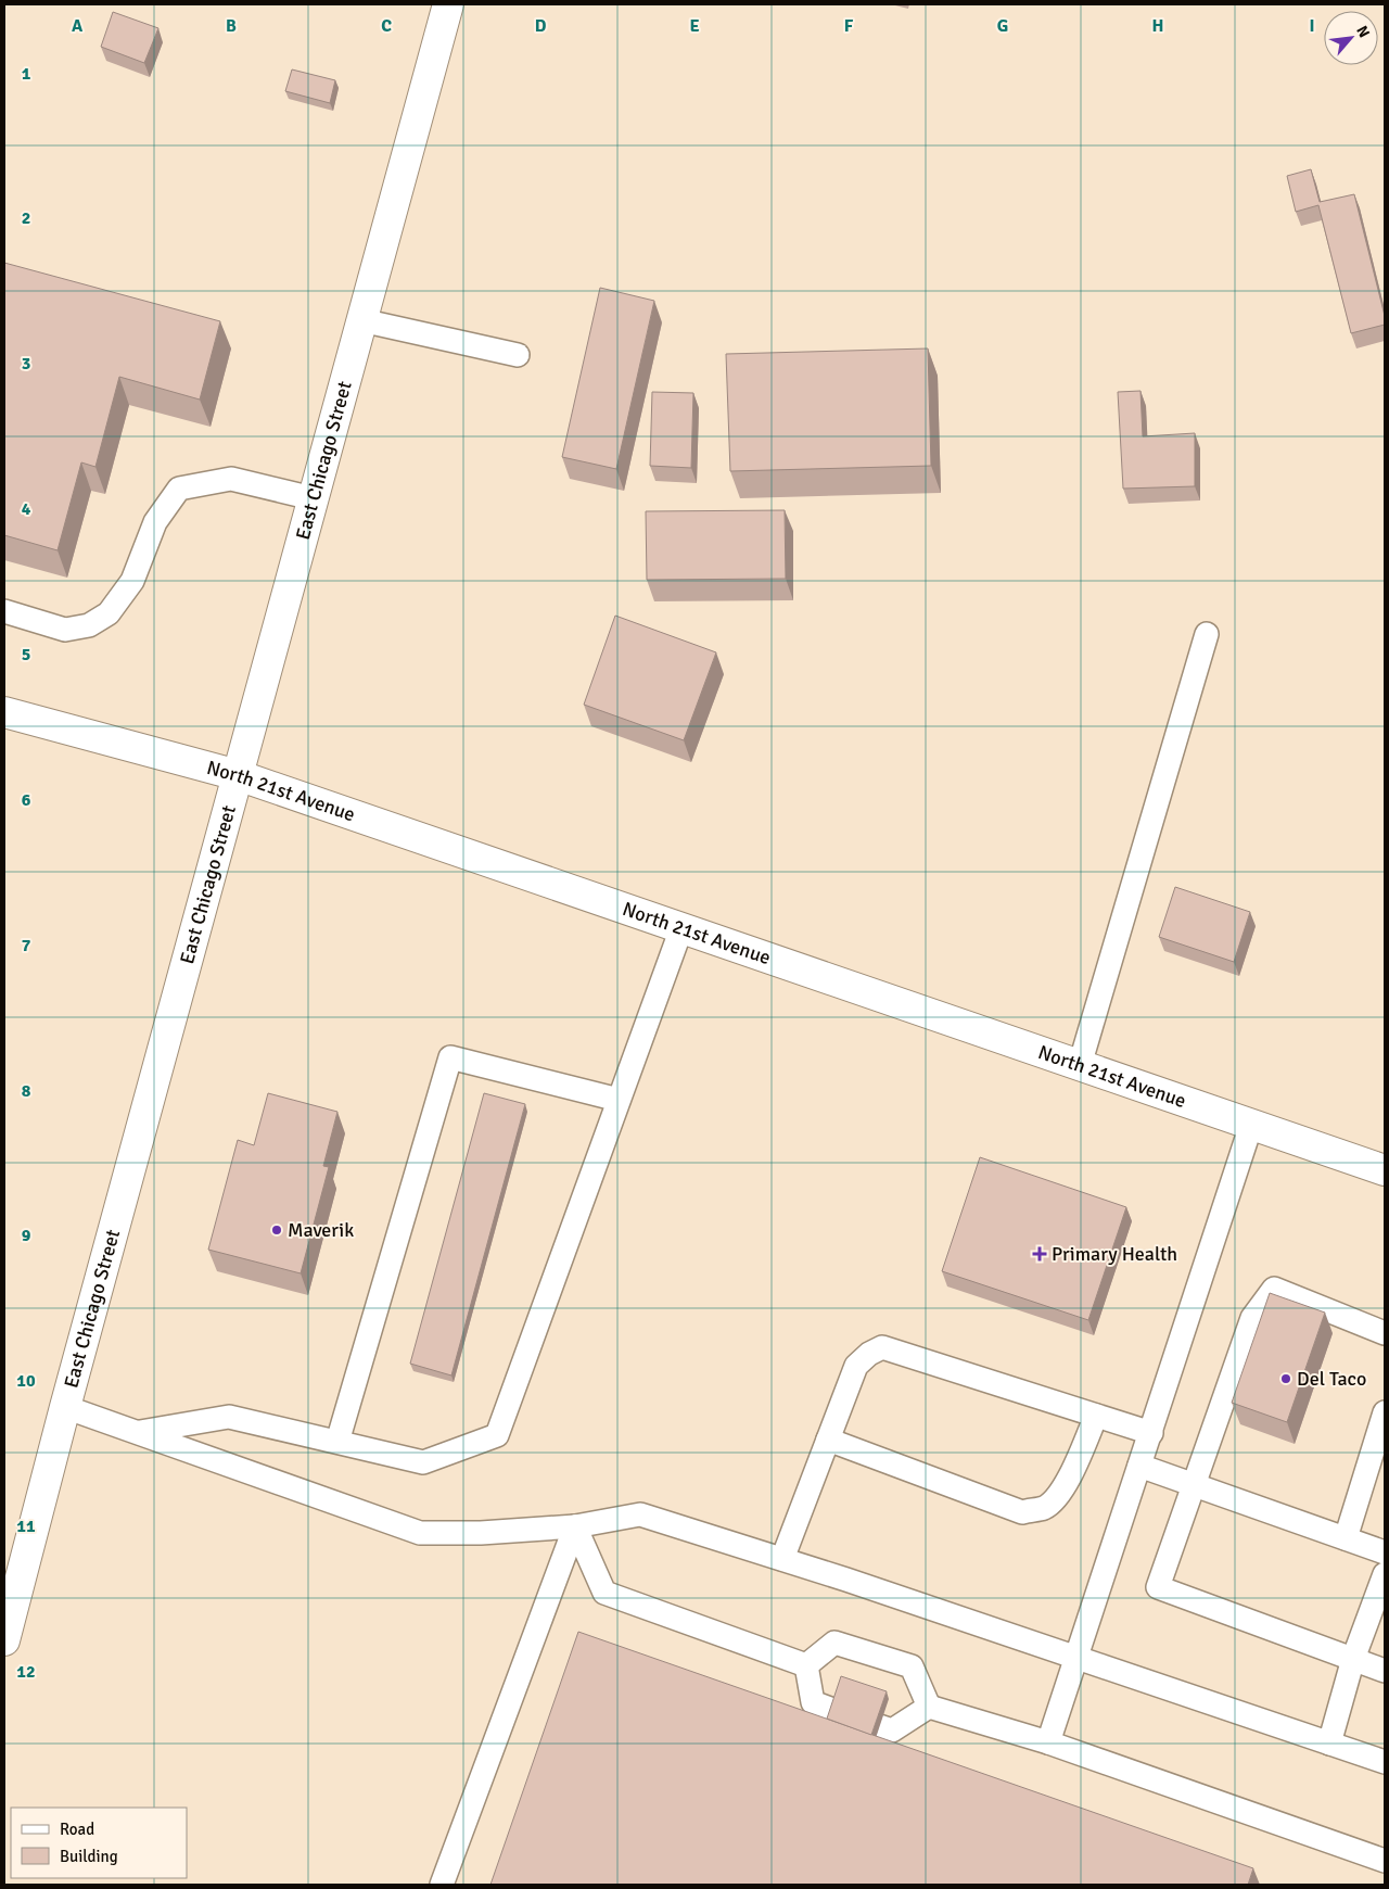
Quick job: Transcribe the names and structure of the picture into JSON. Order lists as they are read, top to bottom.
{
  "streets": {
    "street": ["East Chicago Street", "North 21st Avenue"]
  },
  "crossings": [
    ["East Chicago Street", "North 21st Avenue"]
  ],
  "places": {
    "other": ["Maverik", "Del Taco"],
    "health": ["Primary Health"]
  },
  "legend": ["Road", "Building"],
  "north": "top right",
  "grid": {
    "columns": [
      "A",
      "B",
      "C",
      "D",
      "E",
      "F",
      "G",
      "H",
      "I"
    ],
    "rows": [
      "1",
      "2",
      "3",
      "4",
      "5",
      "6",
      "7",
      "8",
      "9",
      "10",
      "11",
      "12"
    ]
  }
}
